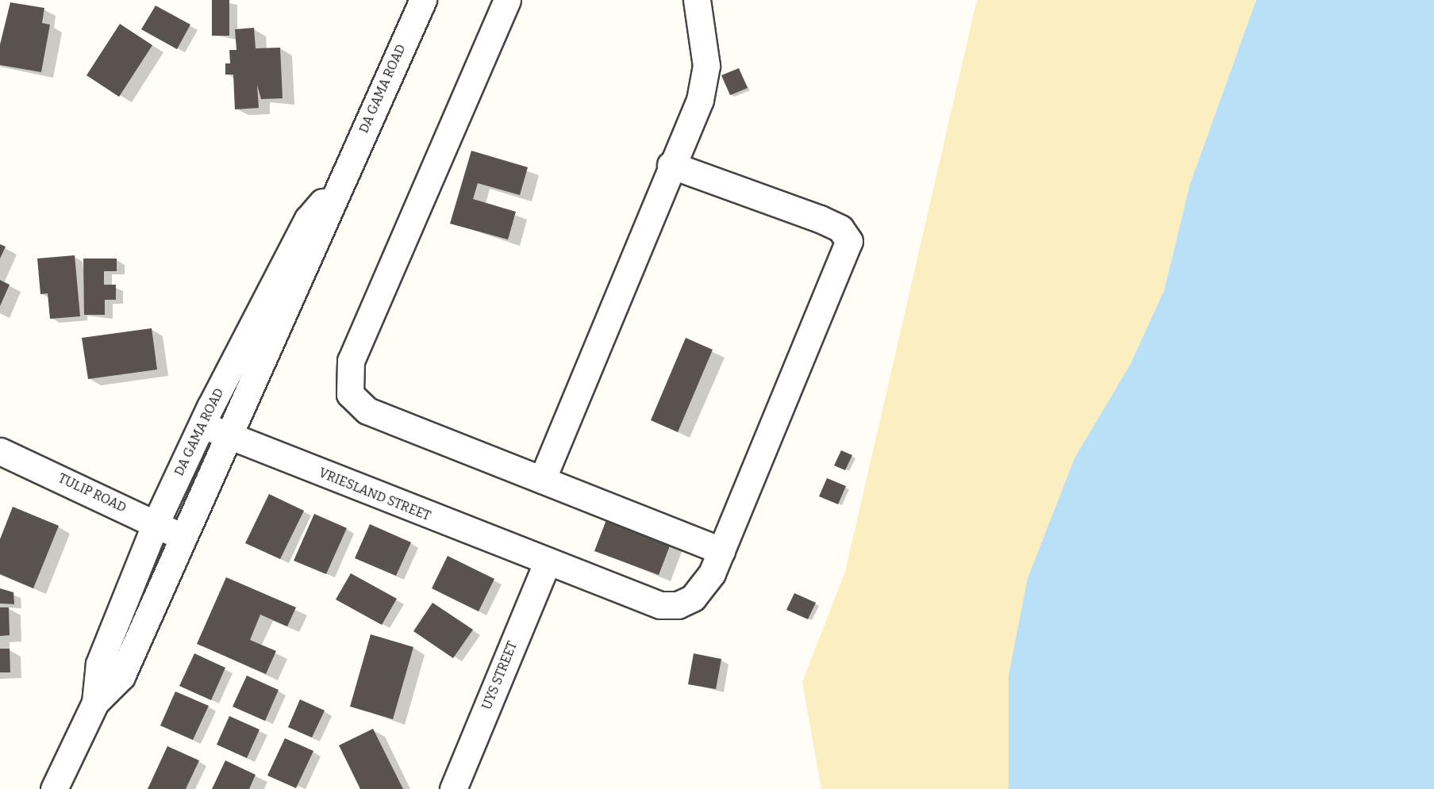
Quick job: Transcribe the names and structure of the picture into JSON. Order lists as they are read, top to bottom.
{
  "streets": {
    "street": [
      "DA GAMA ROAD",
      "TULIP ROAD",
      "VRIESLAND STREET",
      "UYS STREET"
    ]
  },
  "crossings": [
    ["DA GAMA ROAD", "TULIP ROAD"],
    ["DA GAMA ROAD", "VRIESLAND STREET"],
    ["VRIESLAND STREET", "UYS STREET"]
  ]
}
